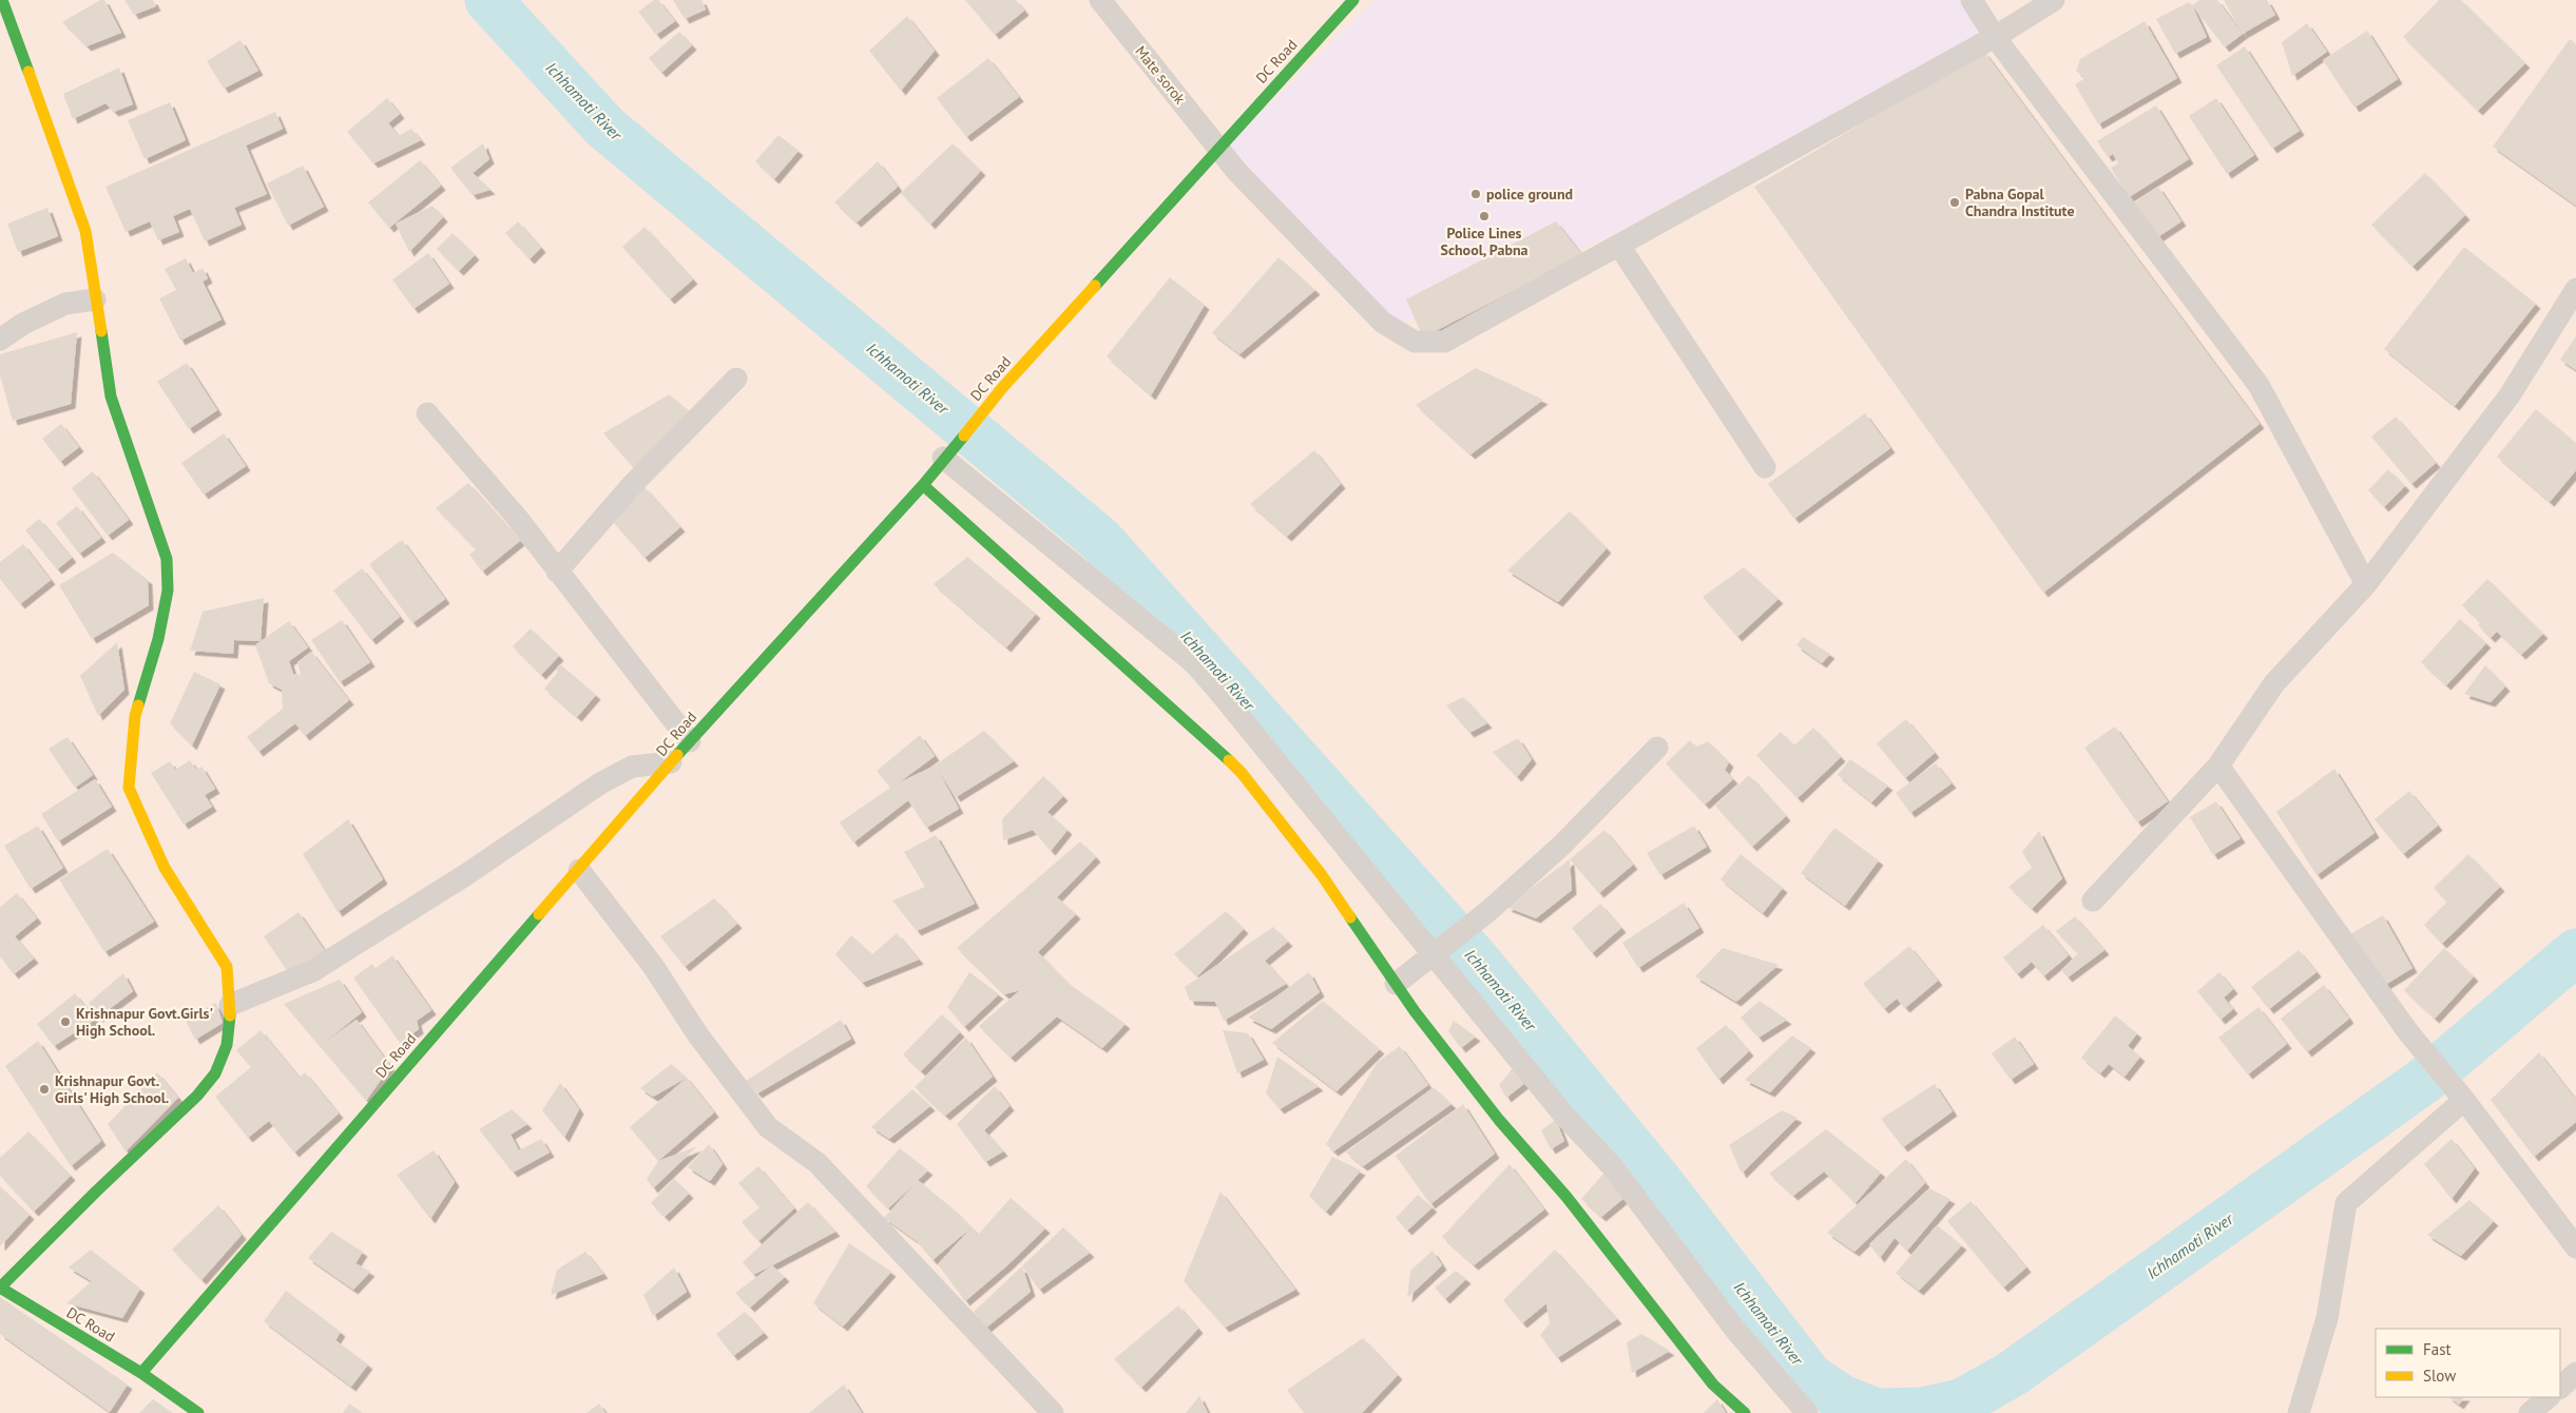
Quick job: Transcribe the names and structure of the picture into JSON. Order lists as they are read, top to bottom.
{
  "streets": {
    "street": ["DC Road", "Mate sorok"]
  },
  "crossings": [
    ["DC Road", "Mate sorok"]
  ],
  "water": ["Ichhamoti River"],
  "places": [
    "police ground",
    "Pabna Gopal Chandra Institute",
    "Police Lines School, Pabna",
    "Krishnapur Govt.Girls' High School.",
    "Krishnapur Govt. Girls' High School."
  ],
  "legend": ["Fast", "Slow"]
}
